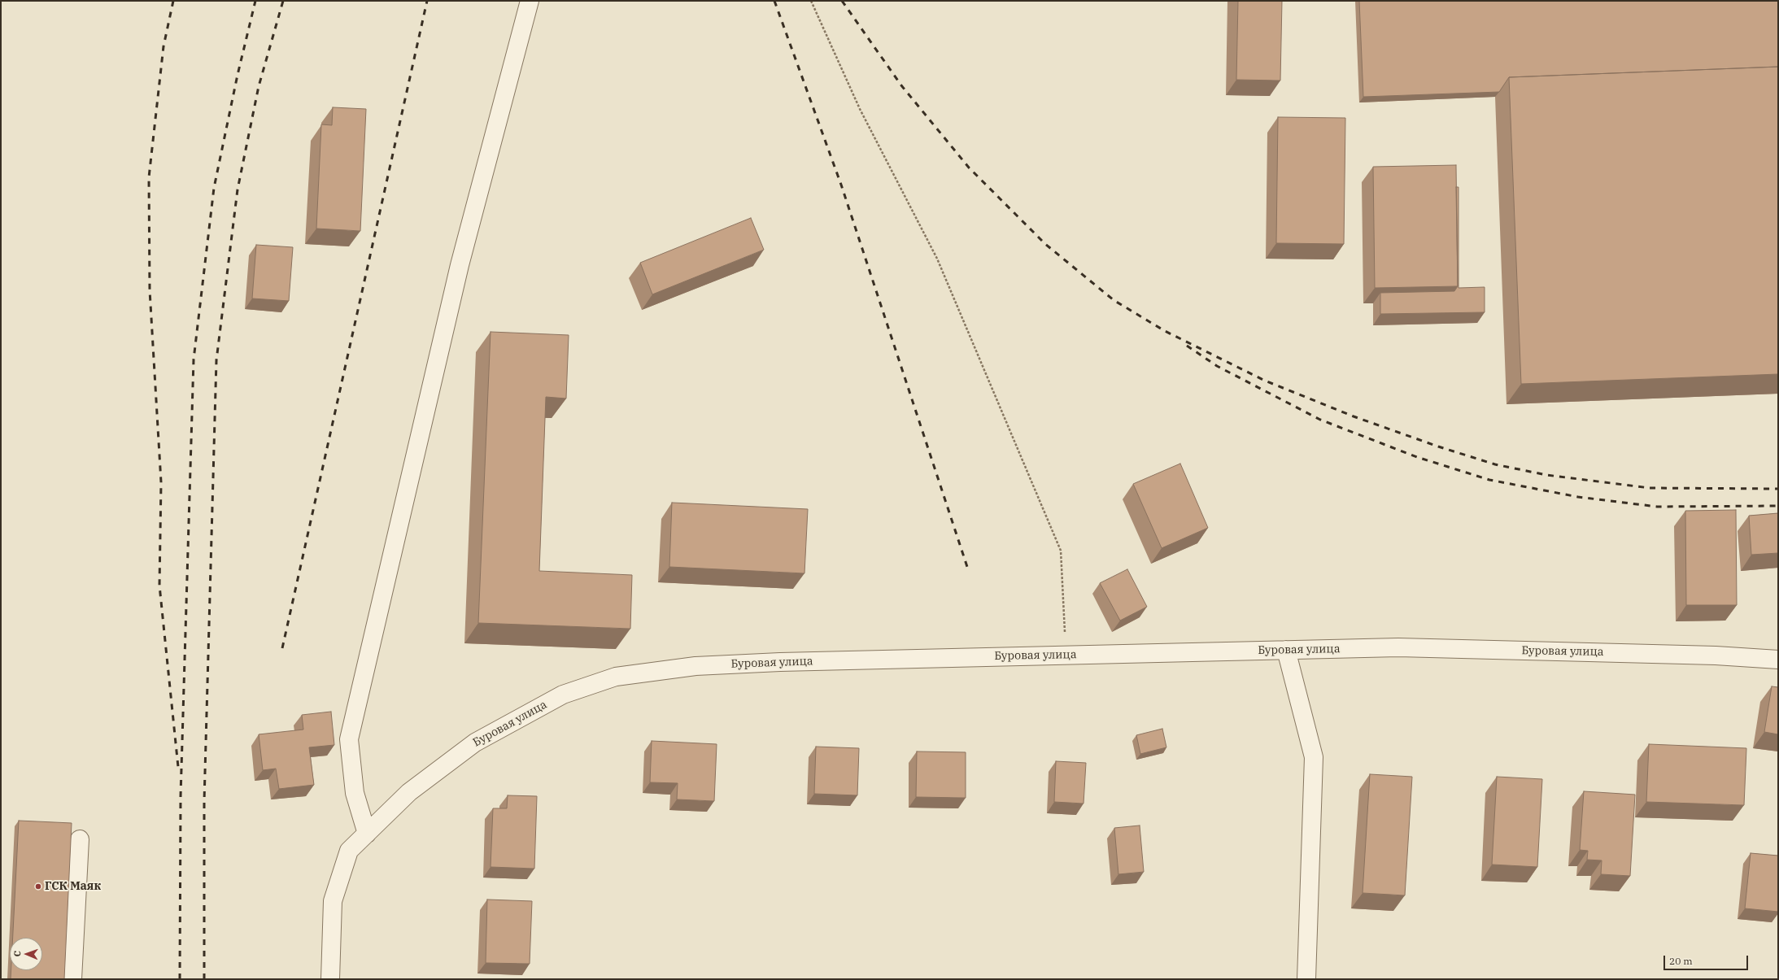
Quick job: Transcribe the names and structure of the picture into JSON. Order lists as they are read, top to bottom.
{
  "streets": {
    "street": ["Буровая улица"]
  },
  "places": ["ГСК Маяк"],
  "scale_bar": "20 m",
  "north": "left"
}
